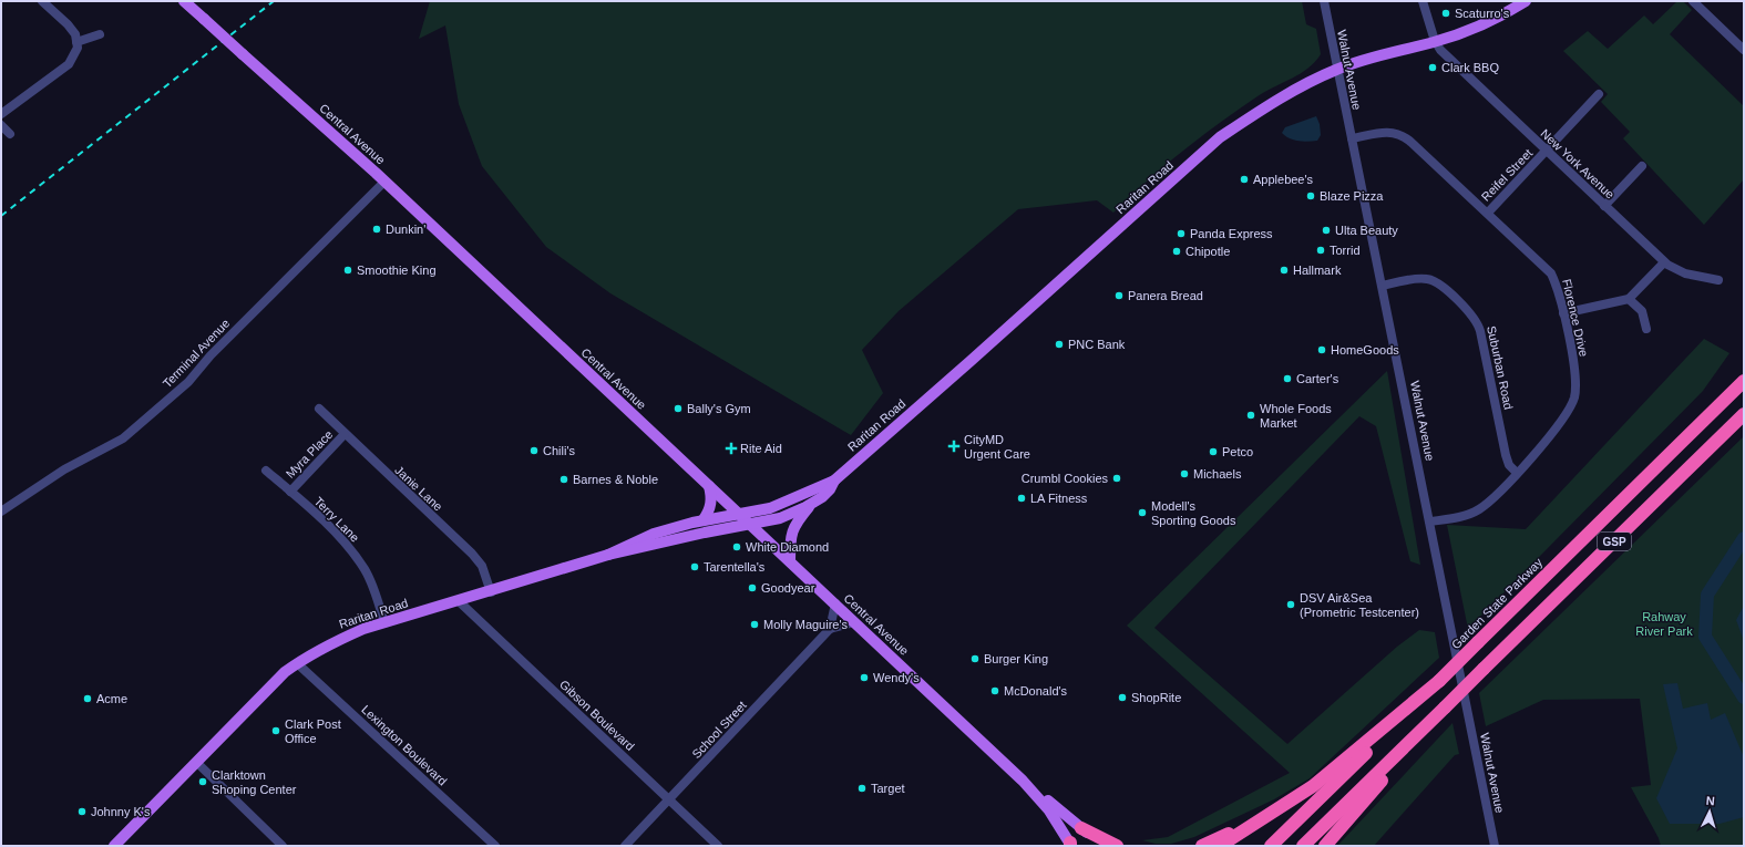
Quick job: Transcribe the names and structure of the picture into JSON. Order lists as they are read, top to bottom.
{
  "streets": {
    "highway": ["GSP", "Garden State Parkway"],
    "main road": ["Central Avenue", "Raritan Road"],
    "street": [
      "Walnut Avenue",
      "New York Avenue",
      "Reifel Street",
      "Florence Drive",
      "Terminal Avenue",
      "Suburban Road",
      "Myra Place",
      "Janie Lane",
      "Terry Lane",
      "Gibson Boulevard",
      "School Street",
      "Lexington Boulevard"
    ]
  },
  "crossings": [
    ["Walnut Avenue", "Raritan Road"],
    ["Walnut Avenue", "Florence Drive"],
    ["Walnut Avenue", "Suburban Road"],
    ["Central Avenue", "Raritan Road"],
    ["Central Avenue", "Terminal Avenue"],
    ["New York Avenue", "Reifel Street"],
    ["New York Avenue", "Raritan Road"],
    ["Reifel Street", "Florence Drive"],
    ["Raritan Road", "Janie Lane"],
    ["Raritan Road", "Terry Lane"],
    ["Raritan Road", "Gibson Boulevard"],
    ["Raritan Road", "Lexington Boulevard"],
    ["Florence Drive", "Suburban Road"],
    ["Myra Place", "Janie Lane"],
    ["Myra Place", "Terry Lane"],
    ["Gibson Boulevard", "School Street"]
  ],
  "parks": ["Rahway River Park"],
  "places": {
    "other": [
      "Scaturro's",
      "Clark BBQ",
      "Applebee's",
      "Blaze Pizza",
      "Dunkin'",
      "Ulta Beauty",
      "Panda Express",
      "Torrid",
      "Chipotle",
      "Smoothie King",
      "Hallmark",
      "Panera Bread",
      "PNC Bank",
      "HomeGoods",
      "Carter's",
      "Bally's Gym",
      "Whole Foods Market",
      "Chili's",
      "Petco",
      "Michaels",
      "Crumbl Cookies",
      "Barnes & Noble",
      "LA Fitness",
      "Modell's Sporting Goods",
      "White Diamond",
      "Tarentella's",
      "Goodyear",
      "DSV Air&Sea (Prometric Testcenter)",
      "Molly Maguire's",
      "Burger King",
      "Wendy's",
      "McDonald's",
      "ShopRite",
      "Acme",
      "Clark Post Office",
      "Clarktown Shoping Center",
      "Target",
      "Johnny K's"
    ],
    "health": ["CityMD Urgent Care", "Rite Aid"]
  },
  "north": "top"
}
